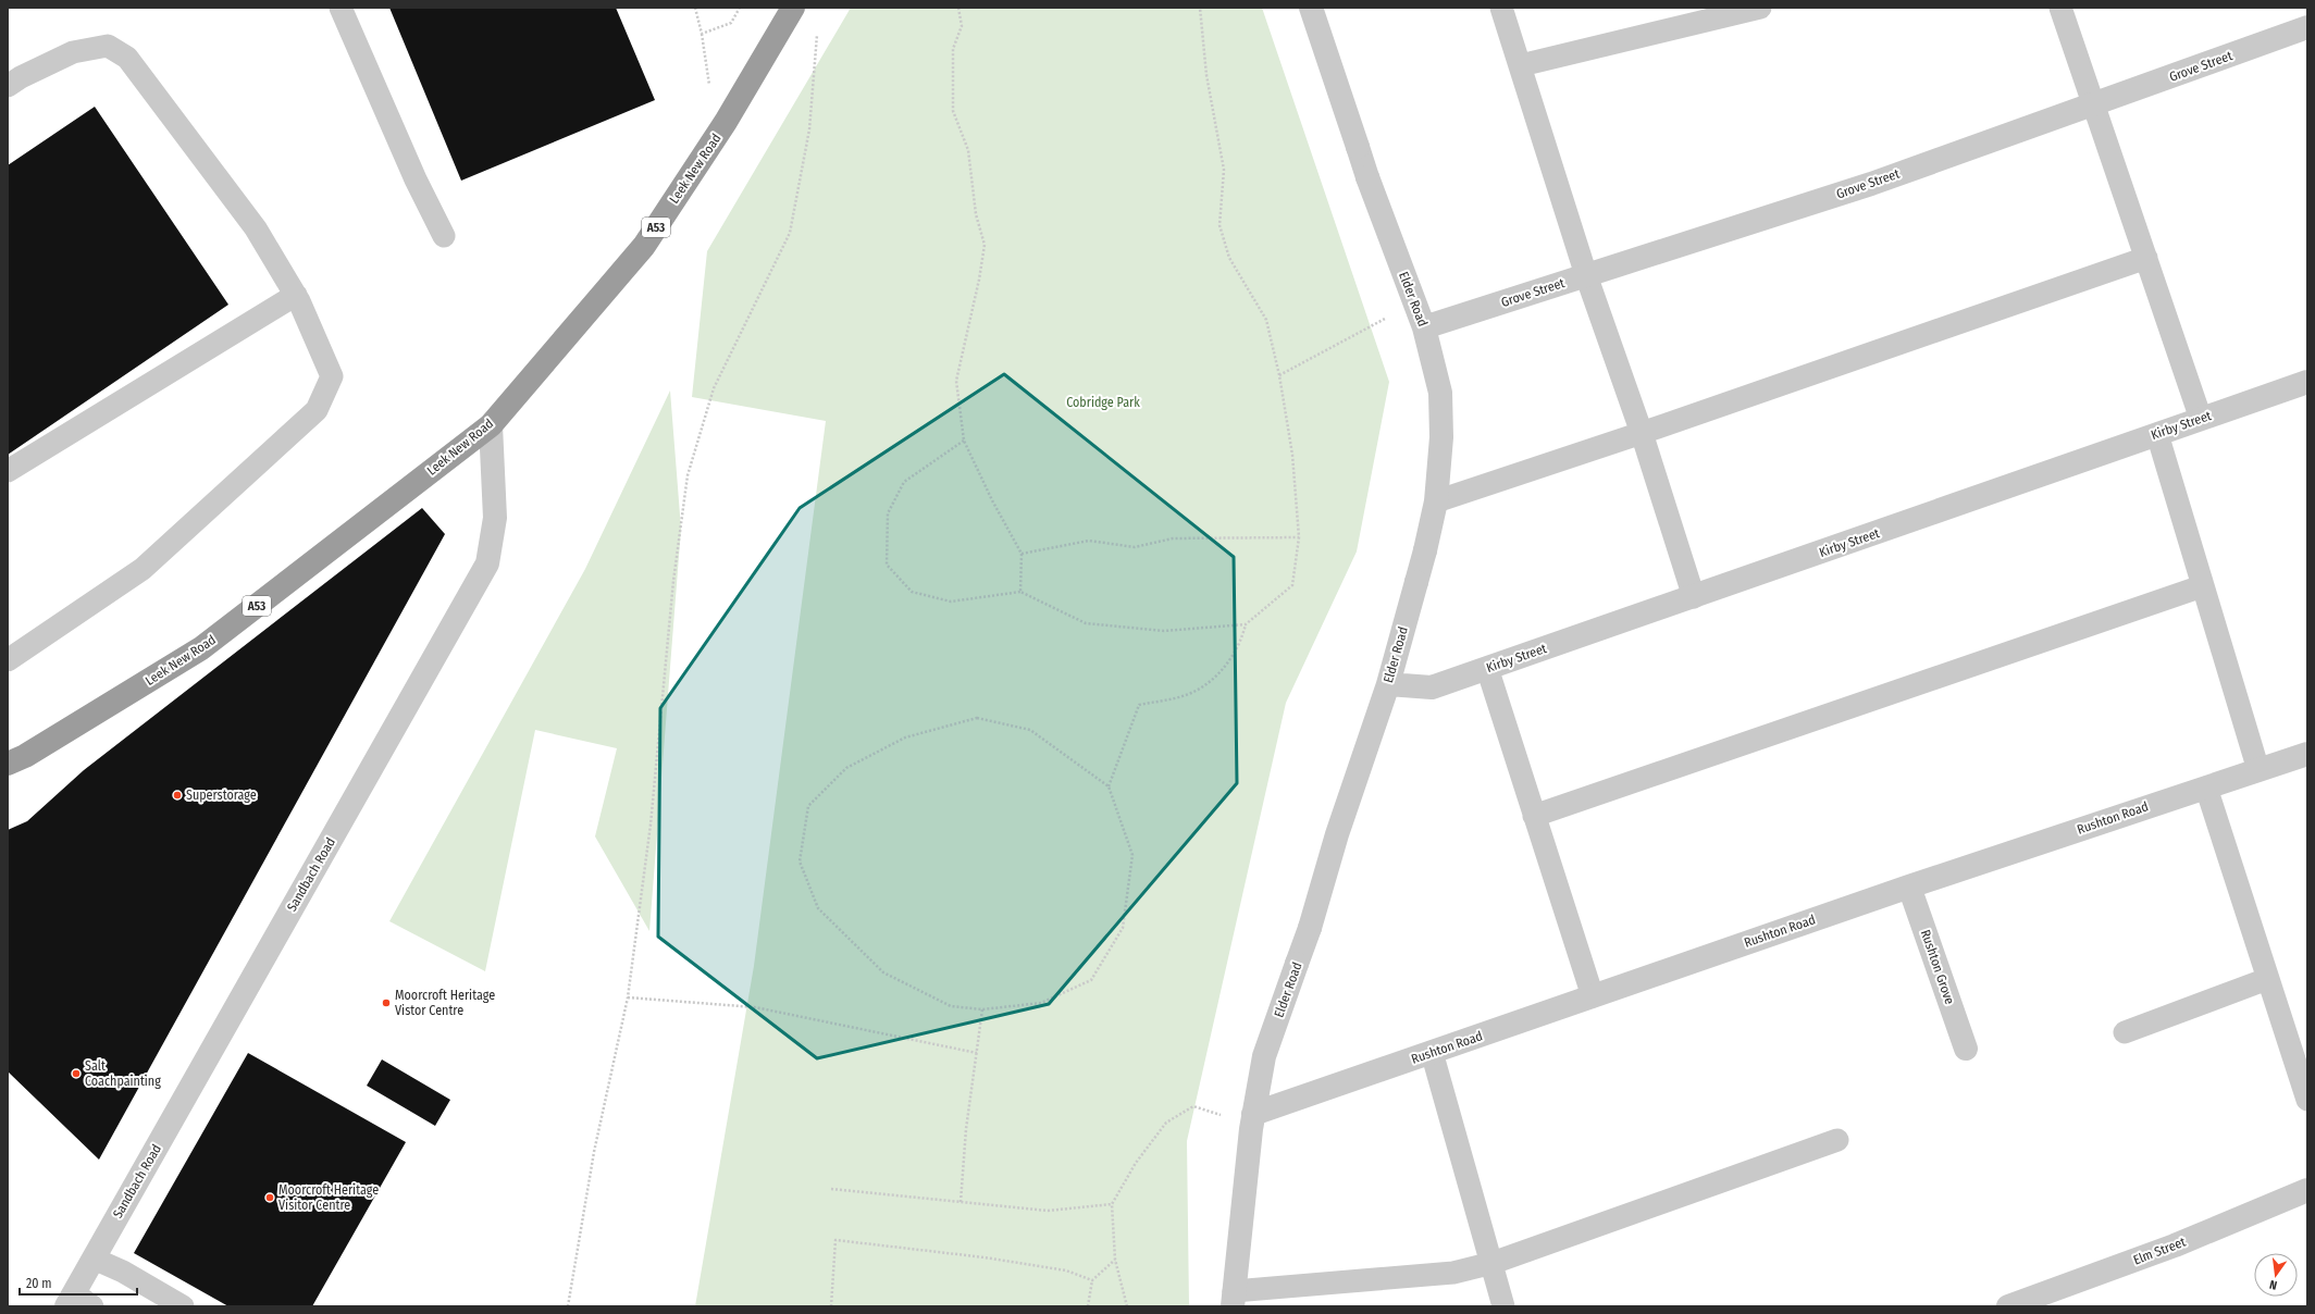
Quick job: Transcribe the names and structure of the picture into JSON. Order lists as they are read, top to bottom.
{
  "streets": {
    "highway": ["Leek New Road", "A53"],
    "street": [
      "Grove Street",
      "Elder Road",
      "Kirby Street",
      "Rushton Road",
      "Sandbach Road",
      "Rushton Grove",
      "Elm Street"
    ]
  },
  "crossings": [
    ["Grove Street", "Elder Road"],
    ["Leek New Road", "Sandbach Road"],
    ["Elder Road", "Kirby Street"],
    ["Elder Road", "Rushton Road"],
    ["Rushton Road", "Rushton Grove"]
  ],
  "parks": ["Cobridge Park"],
  "places": [
    "Superstorage",
    "Moorcroft Heritage Vistor Centre",
    "Salt Coachpainting",
    "Moorcroft Heritage Visitor Centre"
  ],
  "scale_bar": "20 m",
  "north": "bottom"
}
